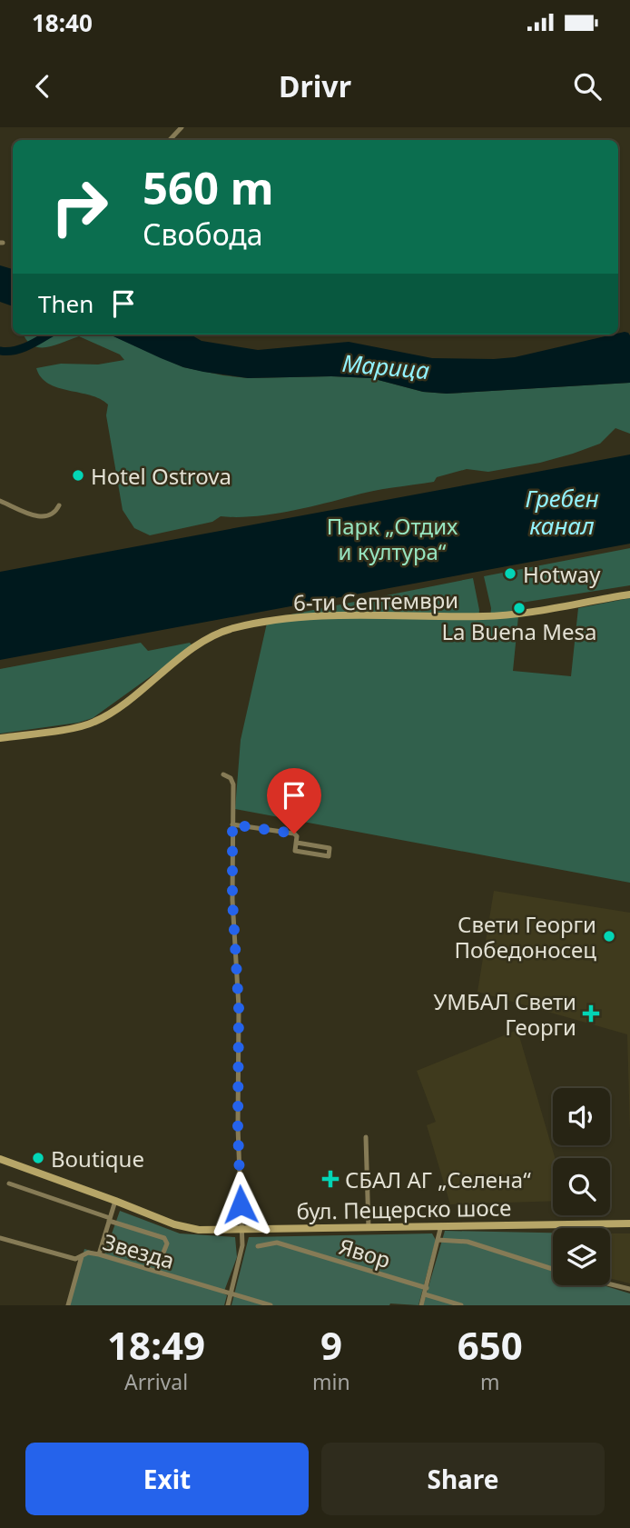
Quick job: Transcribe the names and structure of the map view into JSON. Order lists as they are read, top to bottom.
{
  "streets": {
    "street": [
      "6-ти Септември",
      "бул. Пещерско шосе",
      "Звезда",
      "Явор"
    ]
  },
  "water": ["Марица", "Гребен канал"],
  "parks": ["Парк „Отдих и култура“"],
  "places": {
    "other": [
      "Hotel Ostrova",
      "Hotway",
      "La Buena Mesa",
      "Свети Георги Победоносец",
      "Boutique"
    ],
    "health": ["УМБАЛ Свети Георги", "СБАЛ АГ „Селена“"]
  },
  "page": {
    "status": "18:40",
    "header": "Drivr",
    "turn": ["560 m", "Свобода"],
    "then": "Then",
    "eta": [
      "18:49",
      "Arrival",
      "9",
      "min",
      "650",
      "m"
    ],
    "buttons": ["Exit", "Share"]
  }
}
